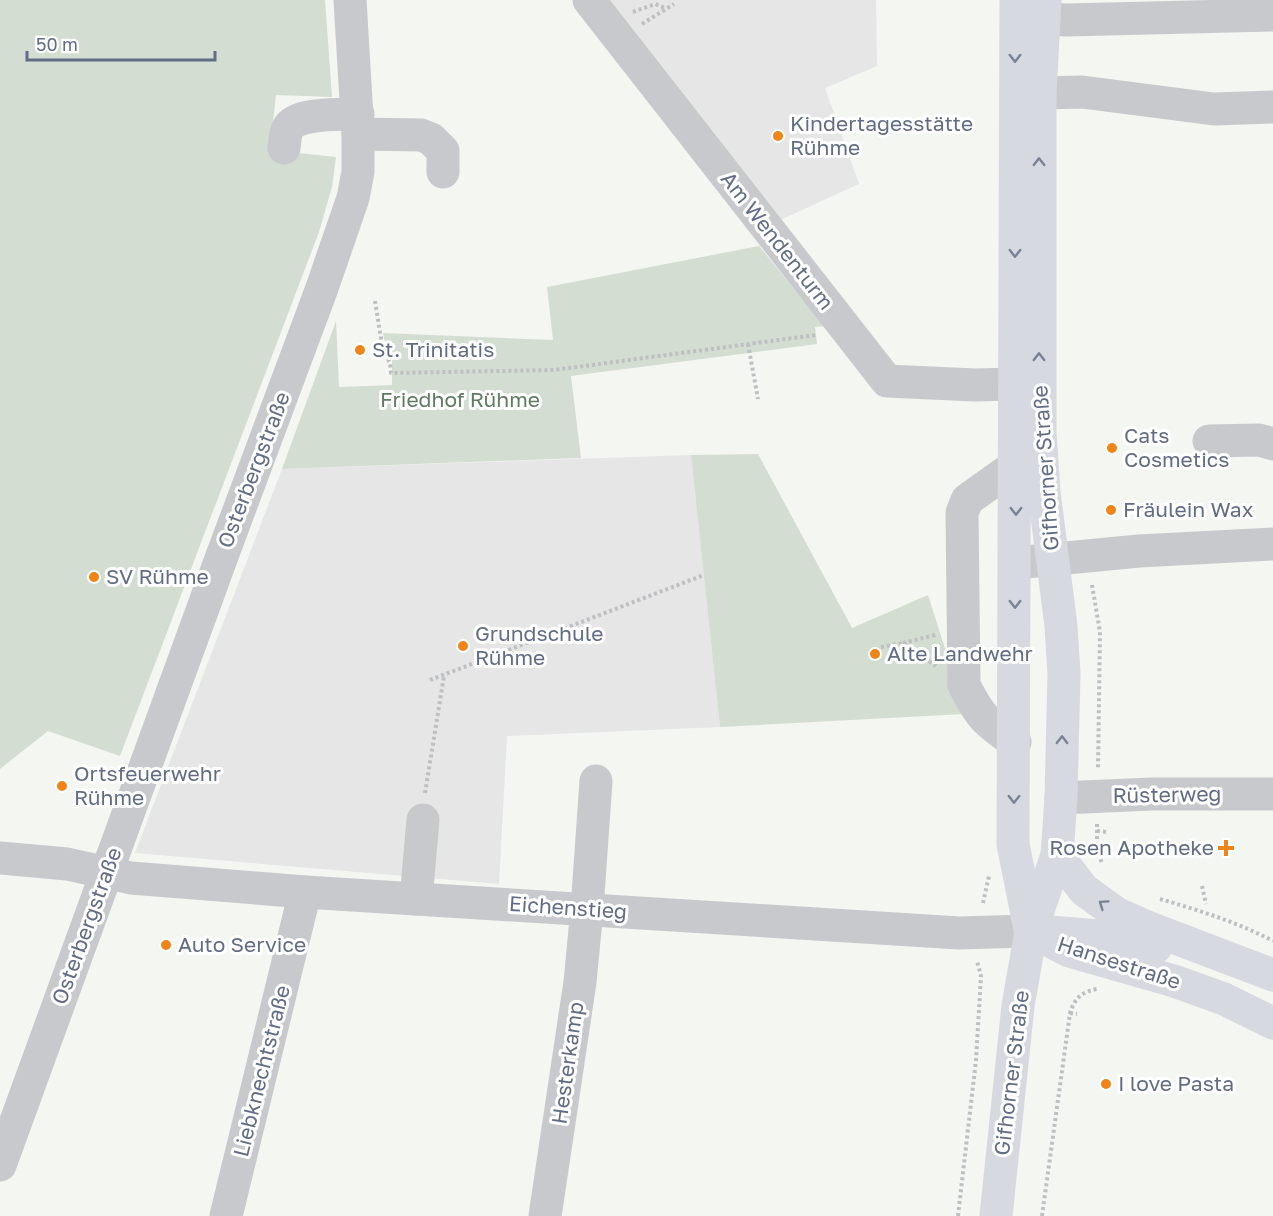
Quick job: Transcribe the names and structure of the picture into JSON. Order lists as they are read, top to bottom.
{
  "streets": {
    "main road": ["Gifhorner Straße", "Hansestraße"],
    "street": [
      "Am Wendenturm",
      "Osterbergstraße",
      "Rüsterweg",
      "Eichenstieg",
      "Hesterkamp",
      "Liebknechtstraße"
    ]
  },
  "crossings": [
    ["Am Wendenturm", "Gifhorner Straße"],
    ["Gifhorner Straße", "Rüsterweg"],
    ["Gifhorner Straße", "Eichenstieg"],
    ["Gifhorner Straße", "Hansestraße"],
    ["Osterbergstraße", "Eichenstieg"],
    ["Eichenstieg", "Hansestraße"],
    ["Eichenstieg", "Hesterkamp"],
    ["Eichenstieg", "Liebknechtstraße"]
  ],
  "parks": ["Friedhof Rühme"],
  "places": {
    "other": [
      "Kindertagesstätte Rühme",
      "St. Trinitatis",
      "Cats Cosmetics",
      "Fräulein Wax",
      "SV Rühme",
      "Grundschule Rühme",
      "Alte Landwehr",
      "Ortsfeuerwehr Rühme",
      "Auto Service",
      "I love Pasta"
    ],
    "health": ["Rosen Apotheke"]
  },
  "scale_bar": "50 m"
}
